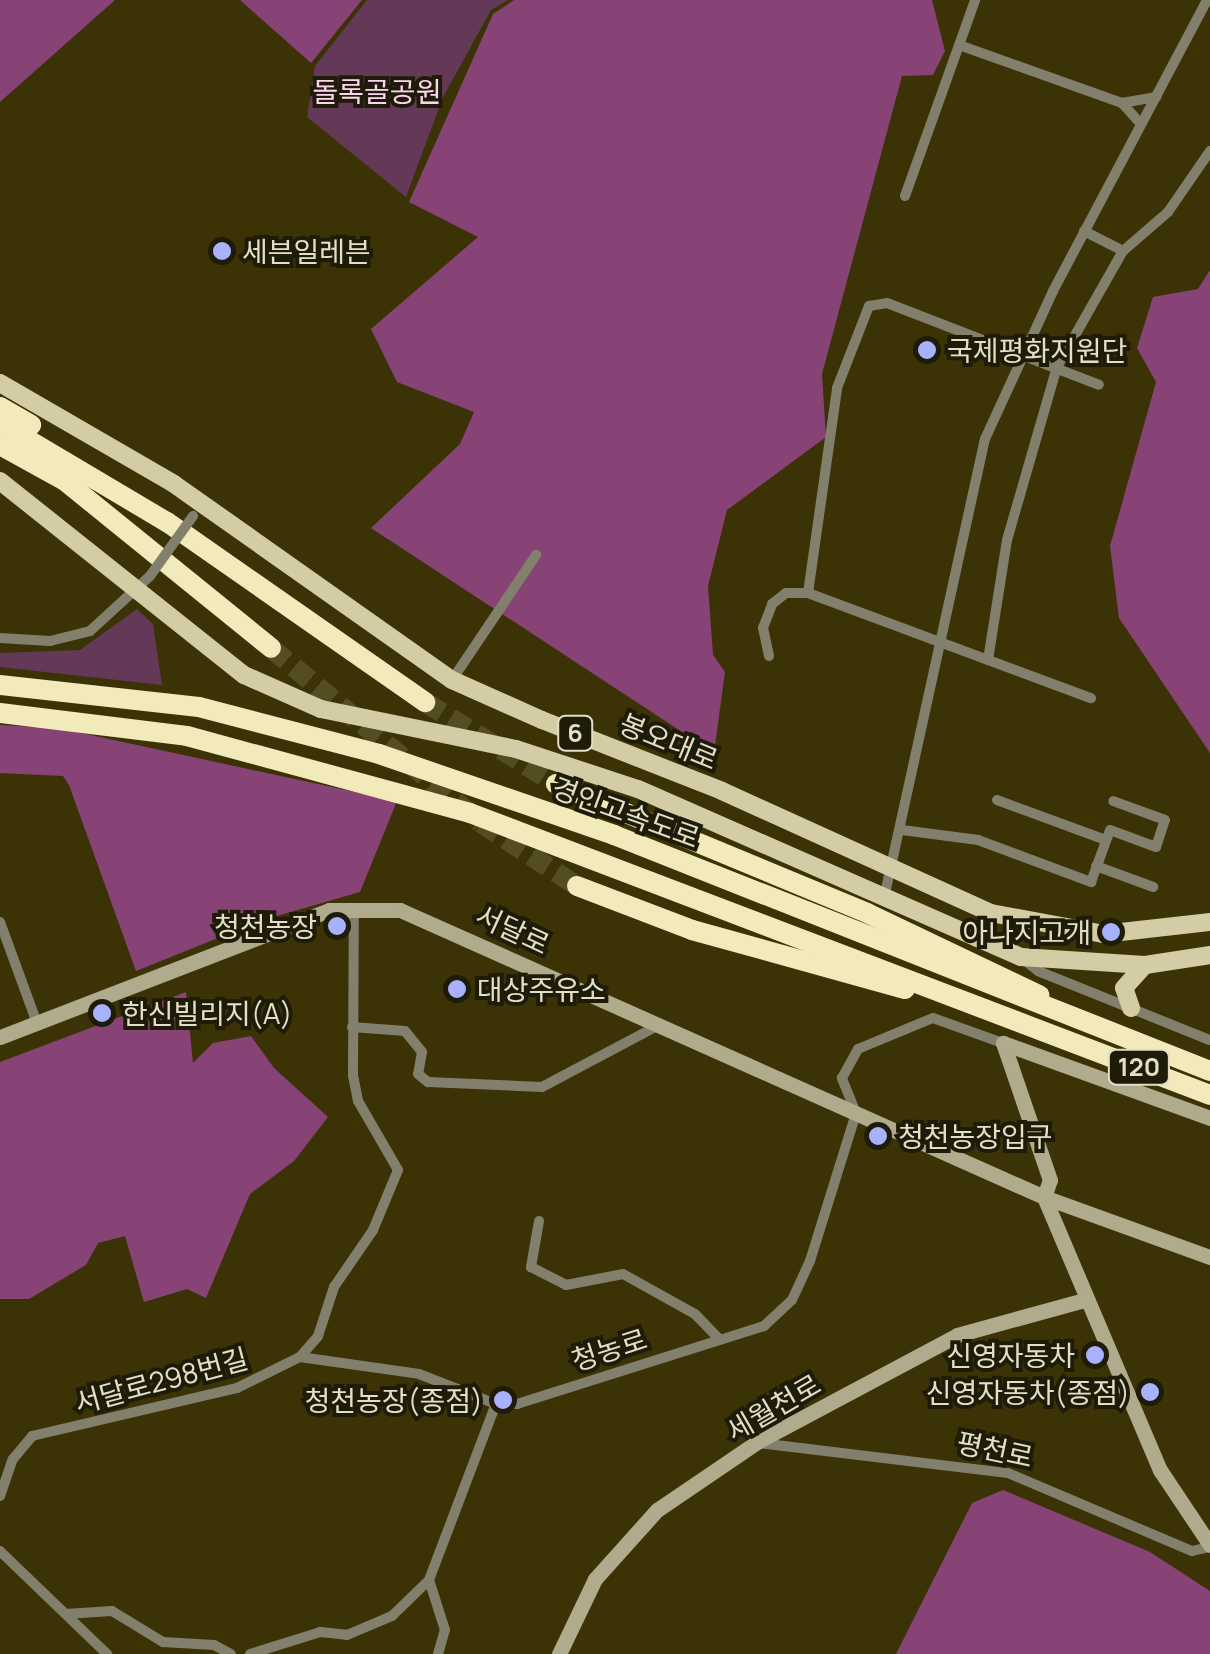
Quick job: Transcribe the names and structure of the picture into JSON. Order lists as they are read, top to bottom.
{
  "streets": {
    "highway": ["경인고속도로", "120"],
    "main road": ["6", "봉오대로"],
    "street": [
      "서달로",
      "청농로",
      "서달로298번길",
      "세월천로",
      "평천로"
    ]
  },
  "crossings": [
    ["서달로", "청농로"],
    ["서달로", "평천로"],
    ["세월천로", "평천로"]
  ],
  "parks": ["돌록골공원"],
  "places": [
    "세븐일레븐",
    "국제평화지원단",
    "청천농장",
    "아나지고개",
    "대상주유소",
    "한신빌리지(A)",
    "청천농장입구",
    "신영자동차",
    "신영자동차(종점)",
    "청천농장(종점)"
  ]
}
